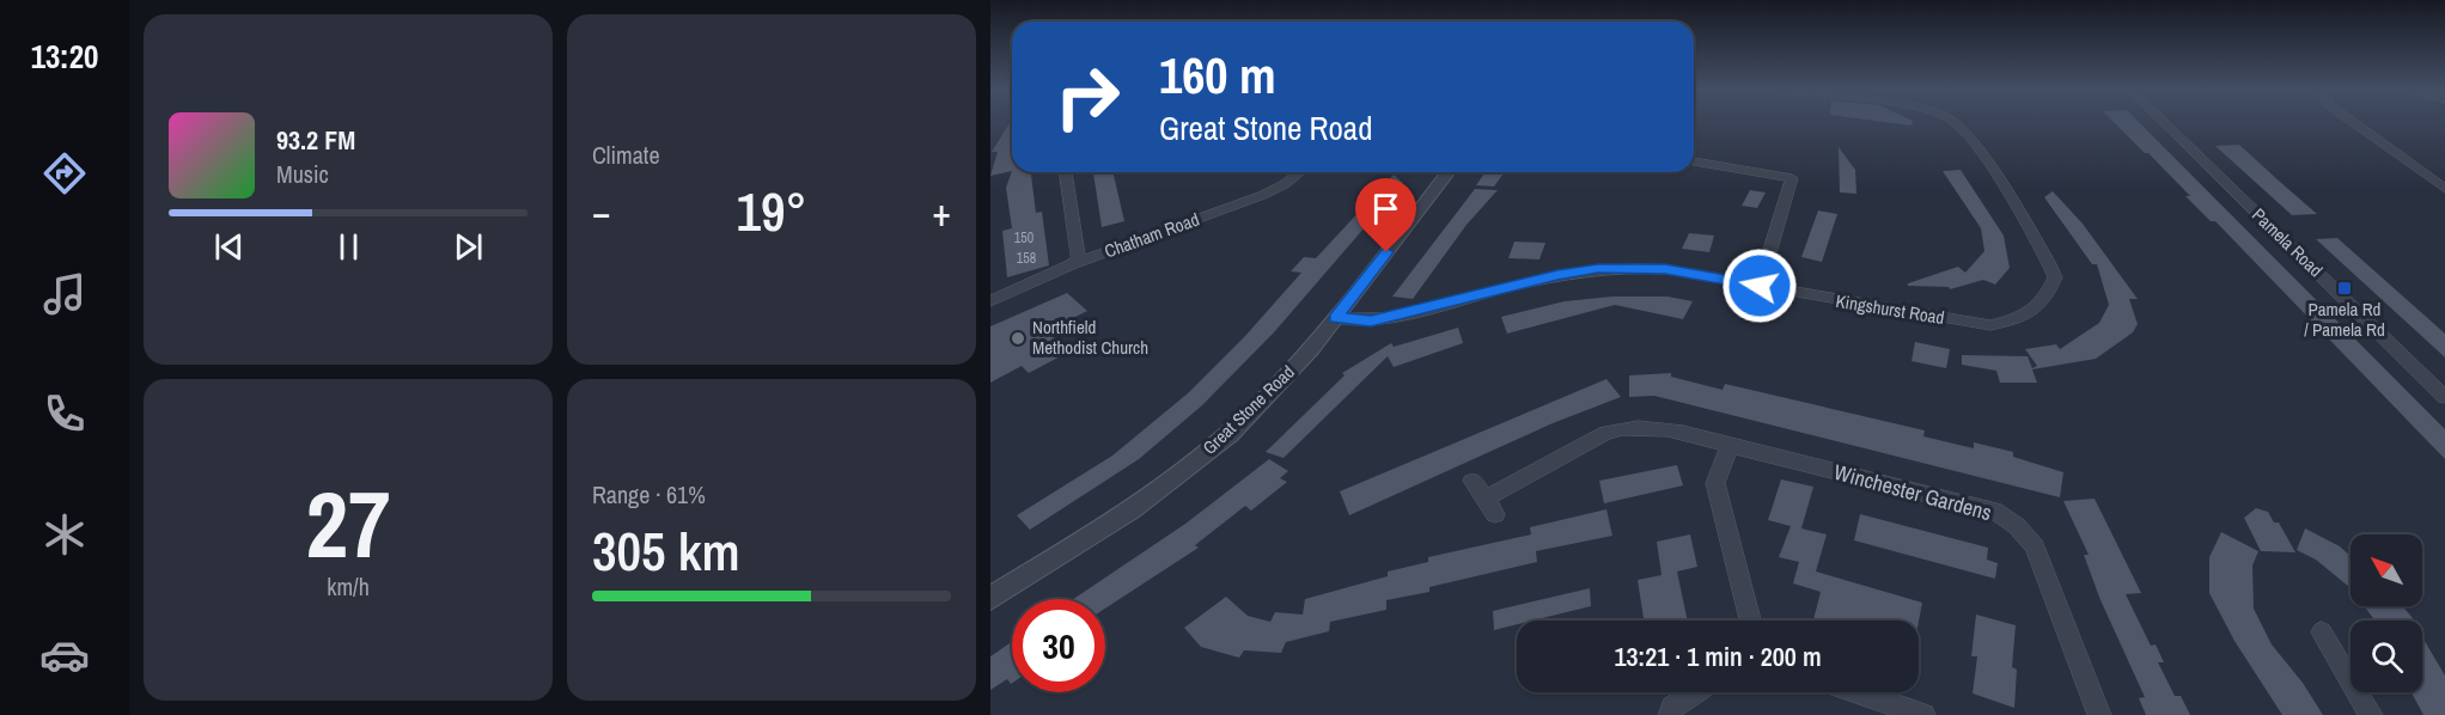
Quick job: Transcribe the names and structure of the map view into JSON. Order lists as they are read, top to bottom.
{
  "streets": {
    "street": [
      "Chatham Road",
      "Pamela Road",
      "Kingshurst Road",
      "Great Stone Road",
      "Winchester Gardens"
    ]
  },
  "crossings": [
    ["Kingshurst Road", "Great Stone Road"]
  ],
  "places": {
    "transit": ["Pamela Rd / Pamela Rd"],
    "other": ["Northfield Methodist Church"]
  },
  "house_numbers": ["150", "158"],
  "north": "top left",
  "page": {
    "tabs": "13:20",
    "tile": [
      "Climate",
      ["27", "km/h"],
      ["Range · 61%", "305 km"]
    ],
    "turn": ["160 m", "Great Stone Road"],
    "song": ["93.2 FM", "Music"],
    "heat": ["−", "19°", "+"],
    "limit": "30",
    "trip": "13:21 · 1 min · 200 m"
  }
}
